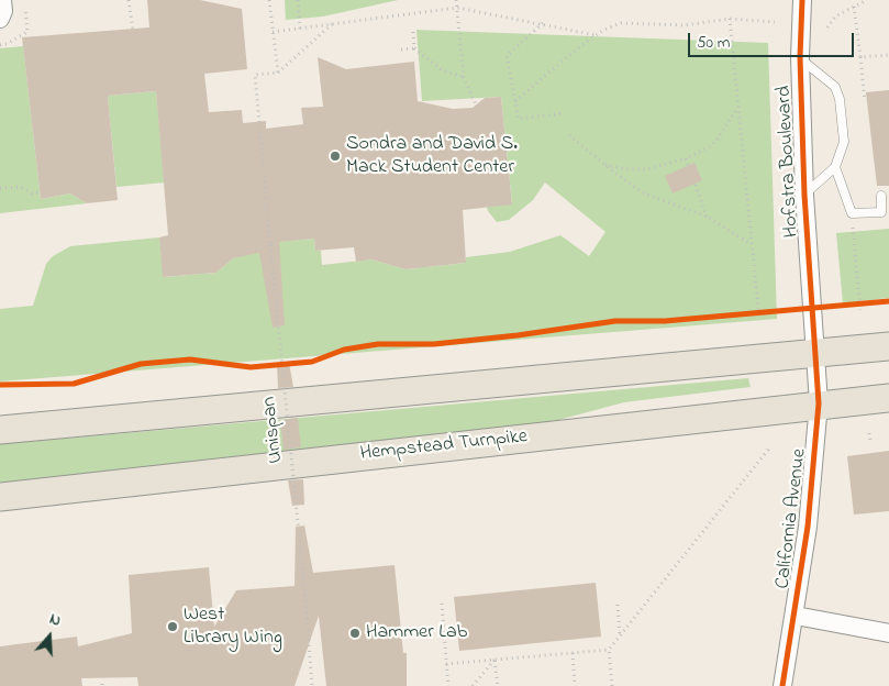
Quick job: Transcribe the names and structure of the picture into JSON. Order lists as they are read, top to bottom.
{
  "streets": {
    "main road": ["Hempstead Turnpike"],
    "street": ["Hofstra Boulevard", "California Avenue"],
    "path": ["Unispan"]
  },
  "crossings": [
    ["Hofstra Boulevard", "California Avenue"],
    ["Hempstead Turnpike", "California Avenue"]
  ],
  "places": ["Sondra and David S. Mack Student Center", "West Library Wing", "Hammer Lab"],
  "scale_bar": "50 m",
  "north": "top"
}
